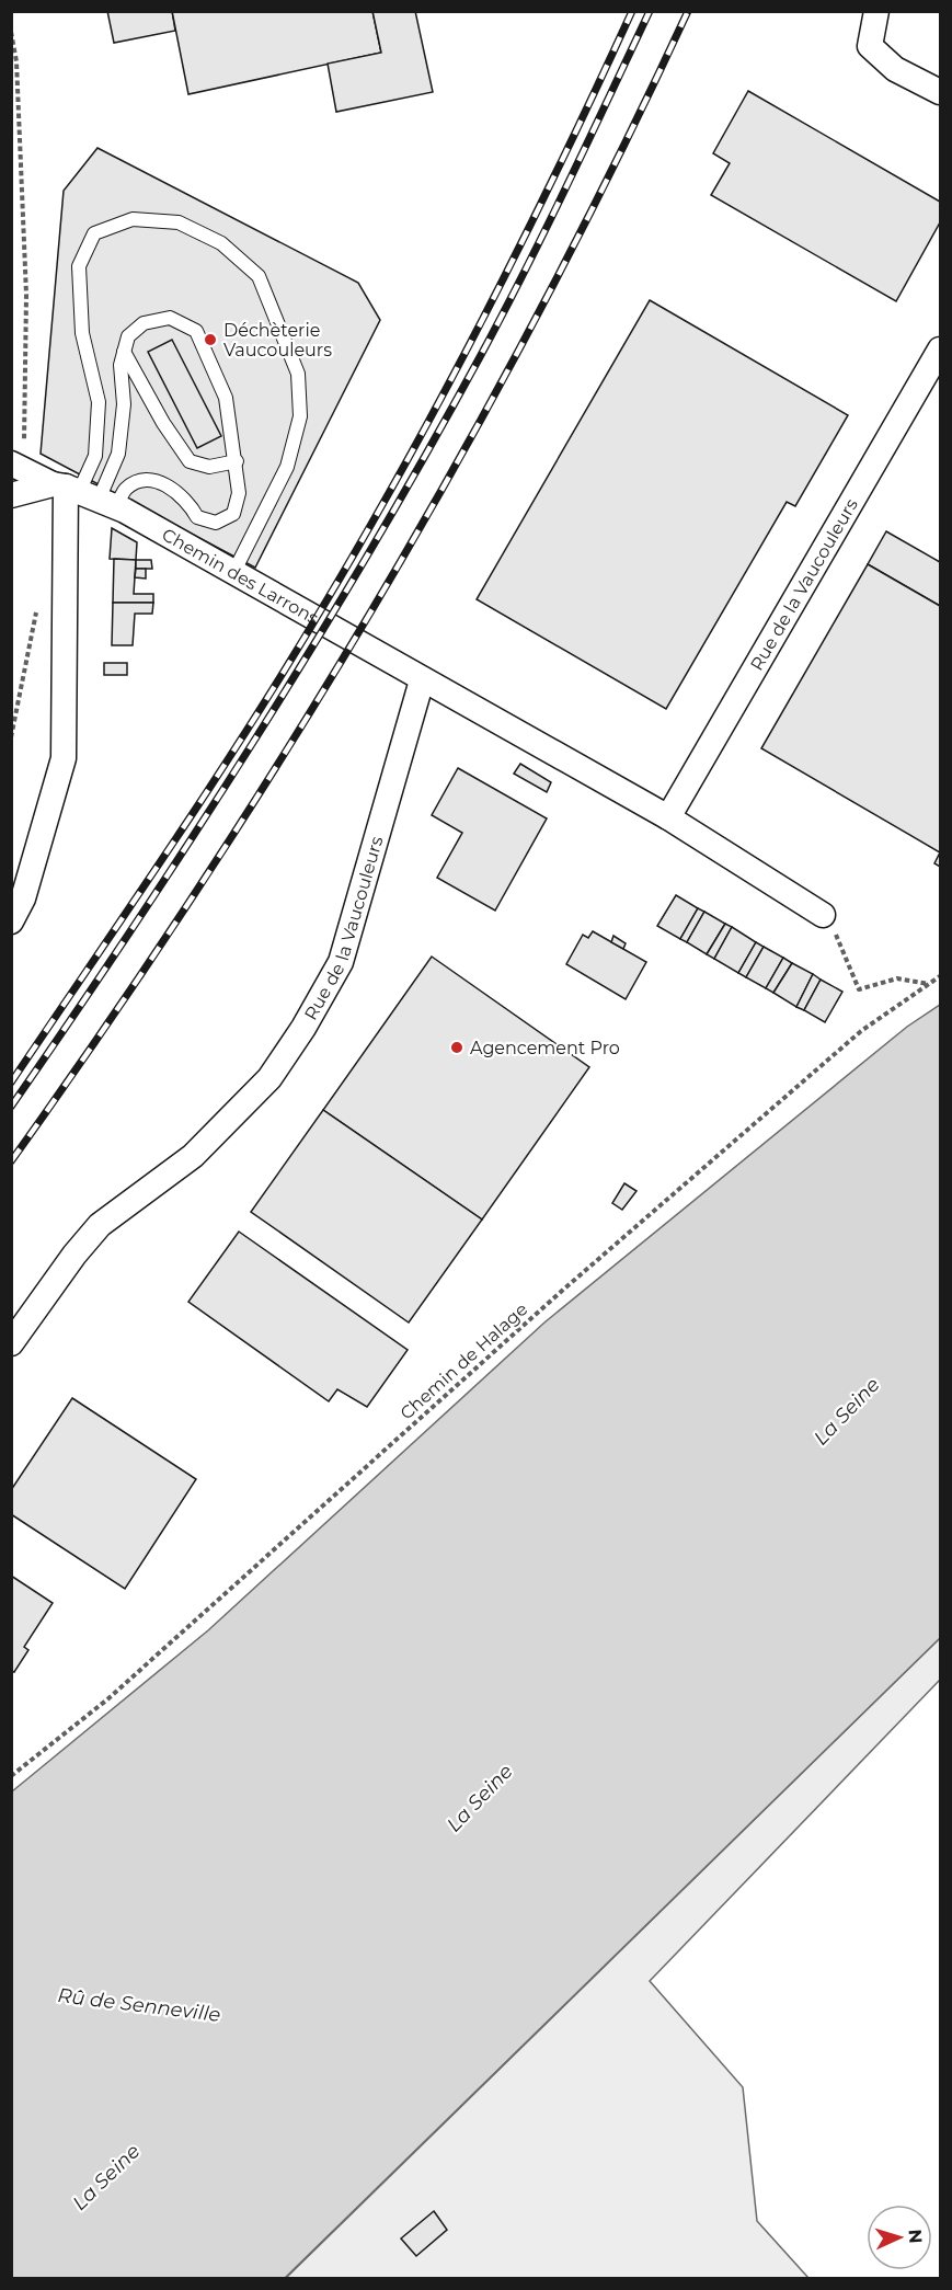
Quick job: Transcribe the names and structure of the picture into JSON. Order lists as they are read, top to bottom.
{
  "streets": {
    "street": ["Chemin des Larrons", "Rue de la Vaucouleurs"],
    "path": ["Chemin de Halage"]
  },
  "crossings": [
    ["Chemin des Larrons", "Rue de la Vaucouleurs"]
  ],
  "water": ["La Seine", "Rû de Senneville"],
  "places": ["Déchèterie Vaucouleurs", "Agencement Pro"],
  "north": "right"
}
